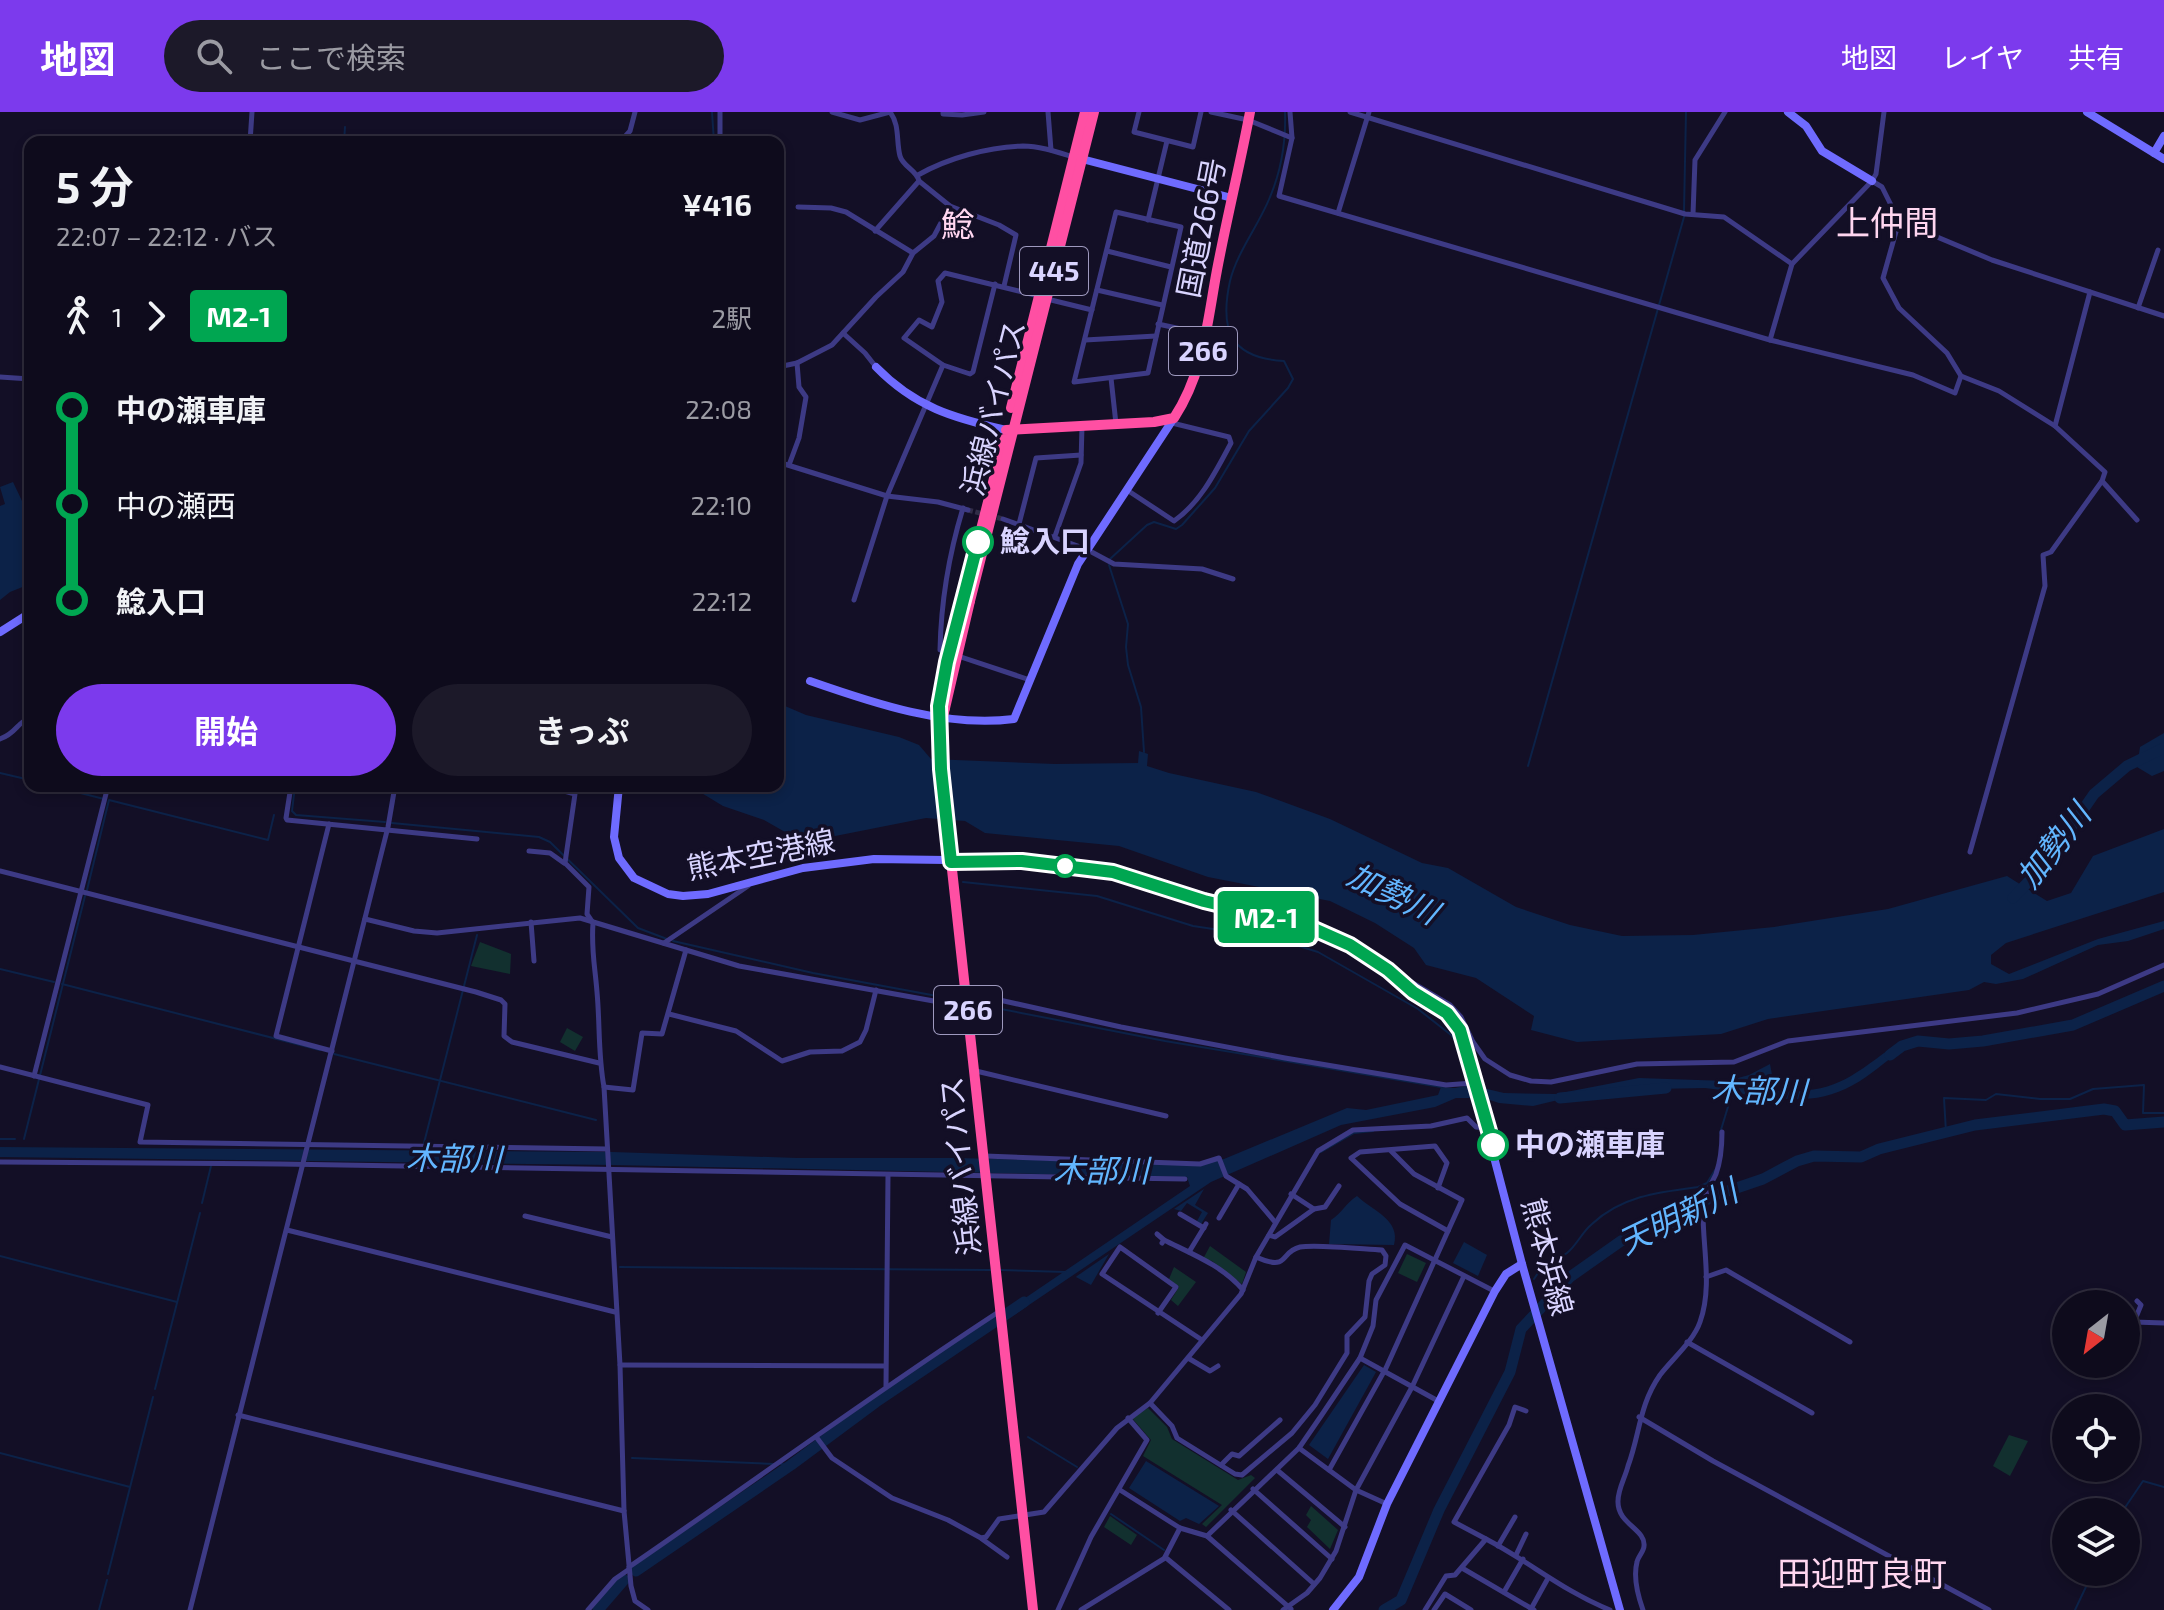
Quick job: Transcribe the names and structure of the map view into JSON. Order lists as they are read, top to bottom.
{
  "streets": {
    "highway": [
      "国道266号",
      "445",
      "266",
      "浜線バイパス"
    ],
    "main road": ["熊本空港線", "熊本浜線"]
  },
  "crossings": [
    ["国道266号", "266"],
    ["266", "浜線バイパス"],
    ["浜線バイパス", "熊本空港線"],
    ["浜線バイパス", "熊本浜線"],
    ["熊本空港線", "熊本浜線"]
  ],
  "districts": ["上仲間", "鯰", "田迎町良町"],
  "water": ["加勢川", "木部川", "天明新川"],
  "places": ["鯰入口", "中の瀬車庫"],
  "lines": ["bus line M2-1"],
  "north": "bottom left",
  "page": {
    "header": "地図",
    "search": "ここで検索",
    "nav": ["地図", "レイヤ", "共有"],
    "on_map": "M2-1",
    "heading": ["5 分", "22:07 – 22:12 · バス", "¥416"],
    "legs": ["1", "M2-1", "2駅"],
    "list": [
      {
        "name": "中の瀬車庫",
        "value": "22:08"
      },
      {
        "name": "中の瀬西",
        "value": "22:10"
      },
      {
        "name": "鯰入口",
        "value": "22:12"
      }
    ],
    "buttons": ["開始", "きっぷ"]
  }
}
